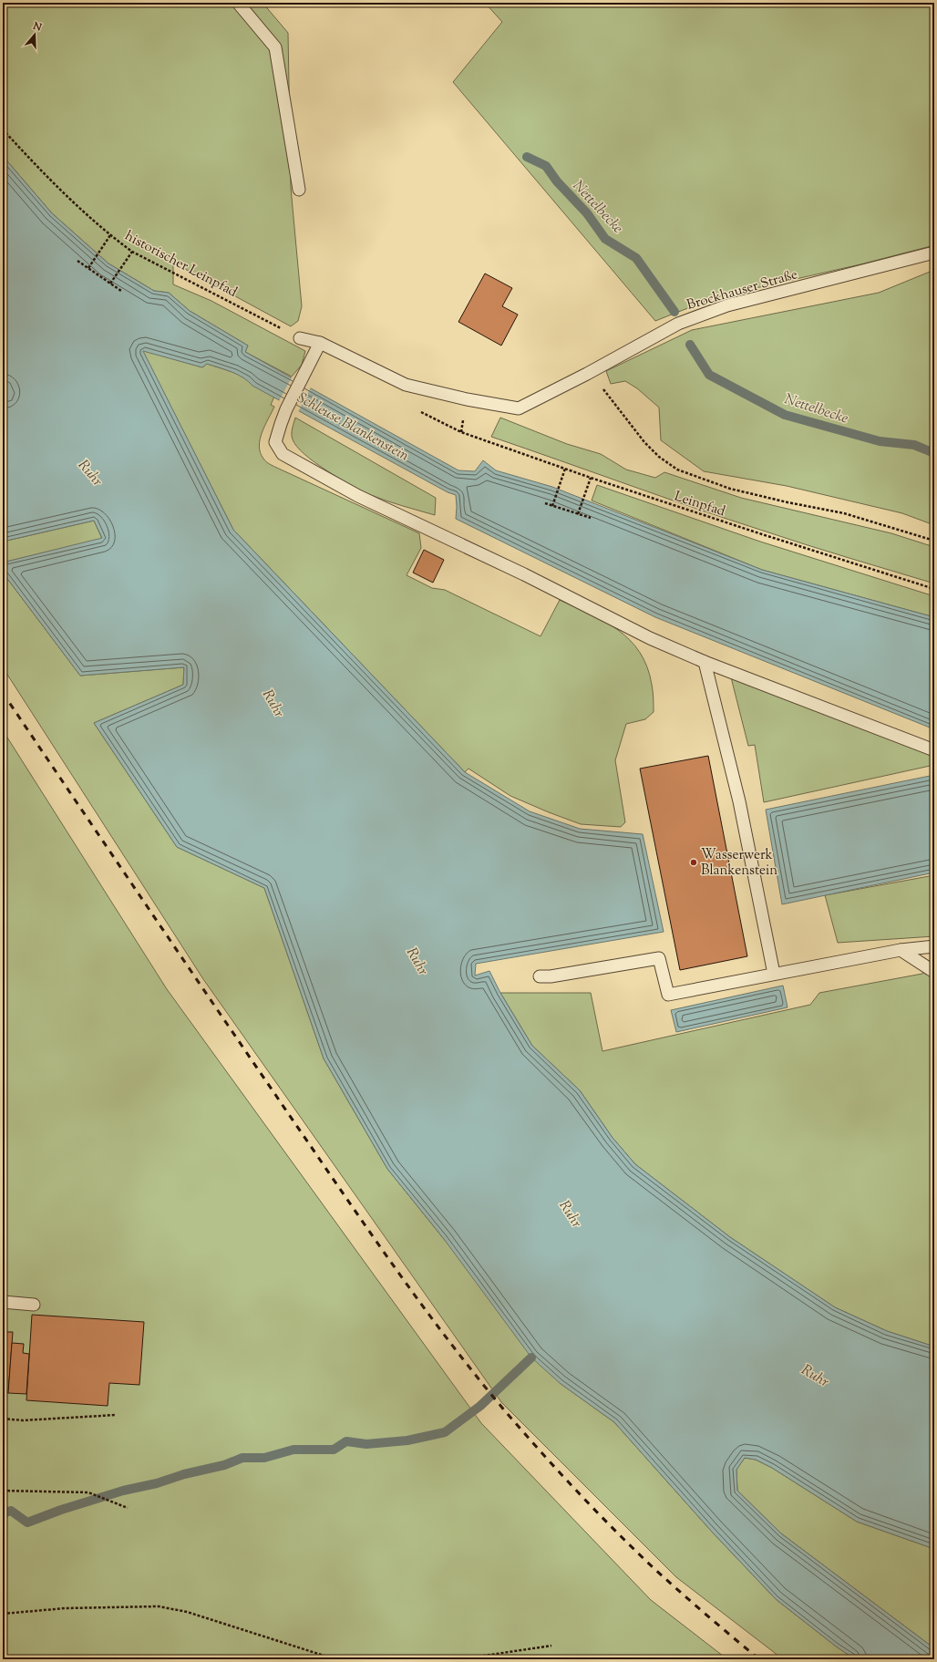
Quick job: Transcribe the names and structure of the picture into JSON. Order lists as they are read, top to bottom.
{
  "streets": {
    "lane": ["Brockhauser Straße"],
    "path": ["historischer Leinpfad", "Leinpfad"]
  },
  "crossings": [
    ["historischer Leinpfad", "Brockhauser Straße"]
  ],
  "water": ["Nettelbecke", "Schleuse Blankenstein", "Ruhr"],
  "places": ["Wasserwerk Blankenstein"],
  "north": "top"
}
